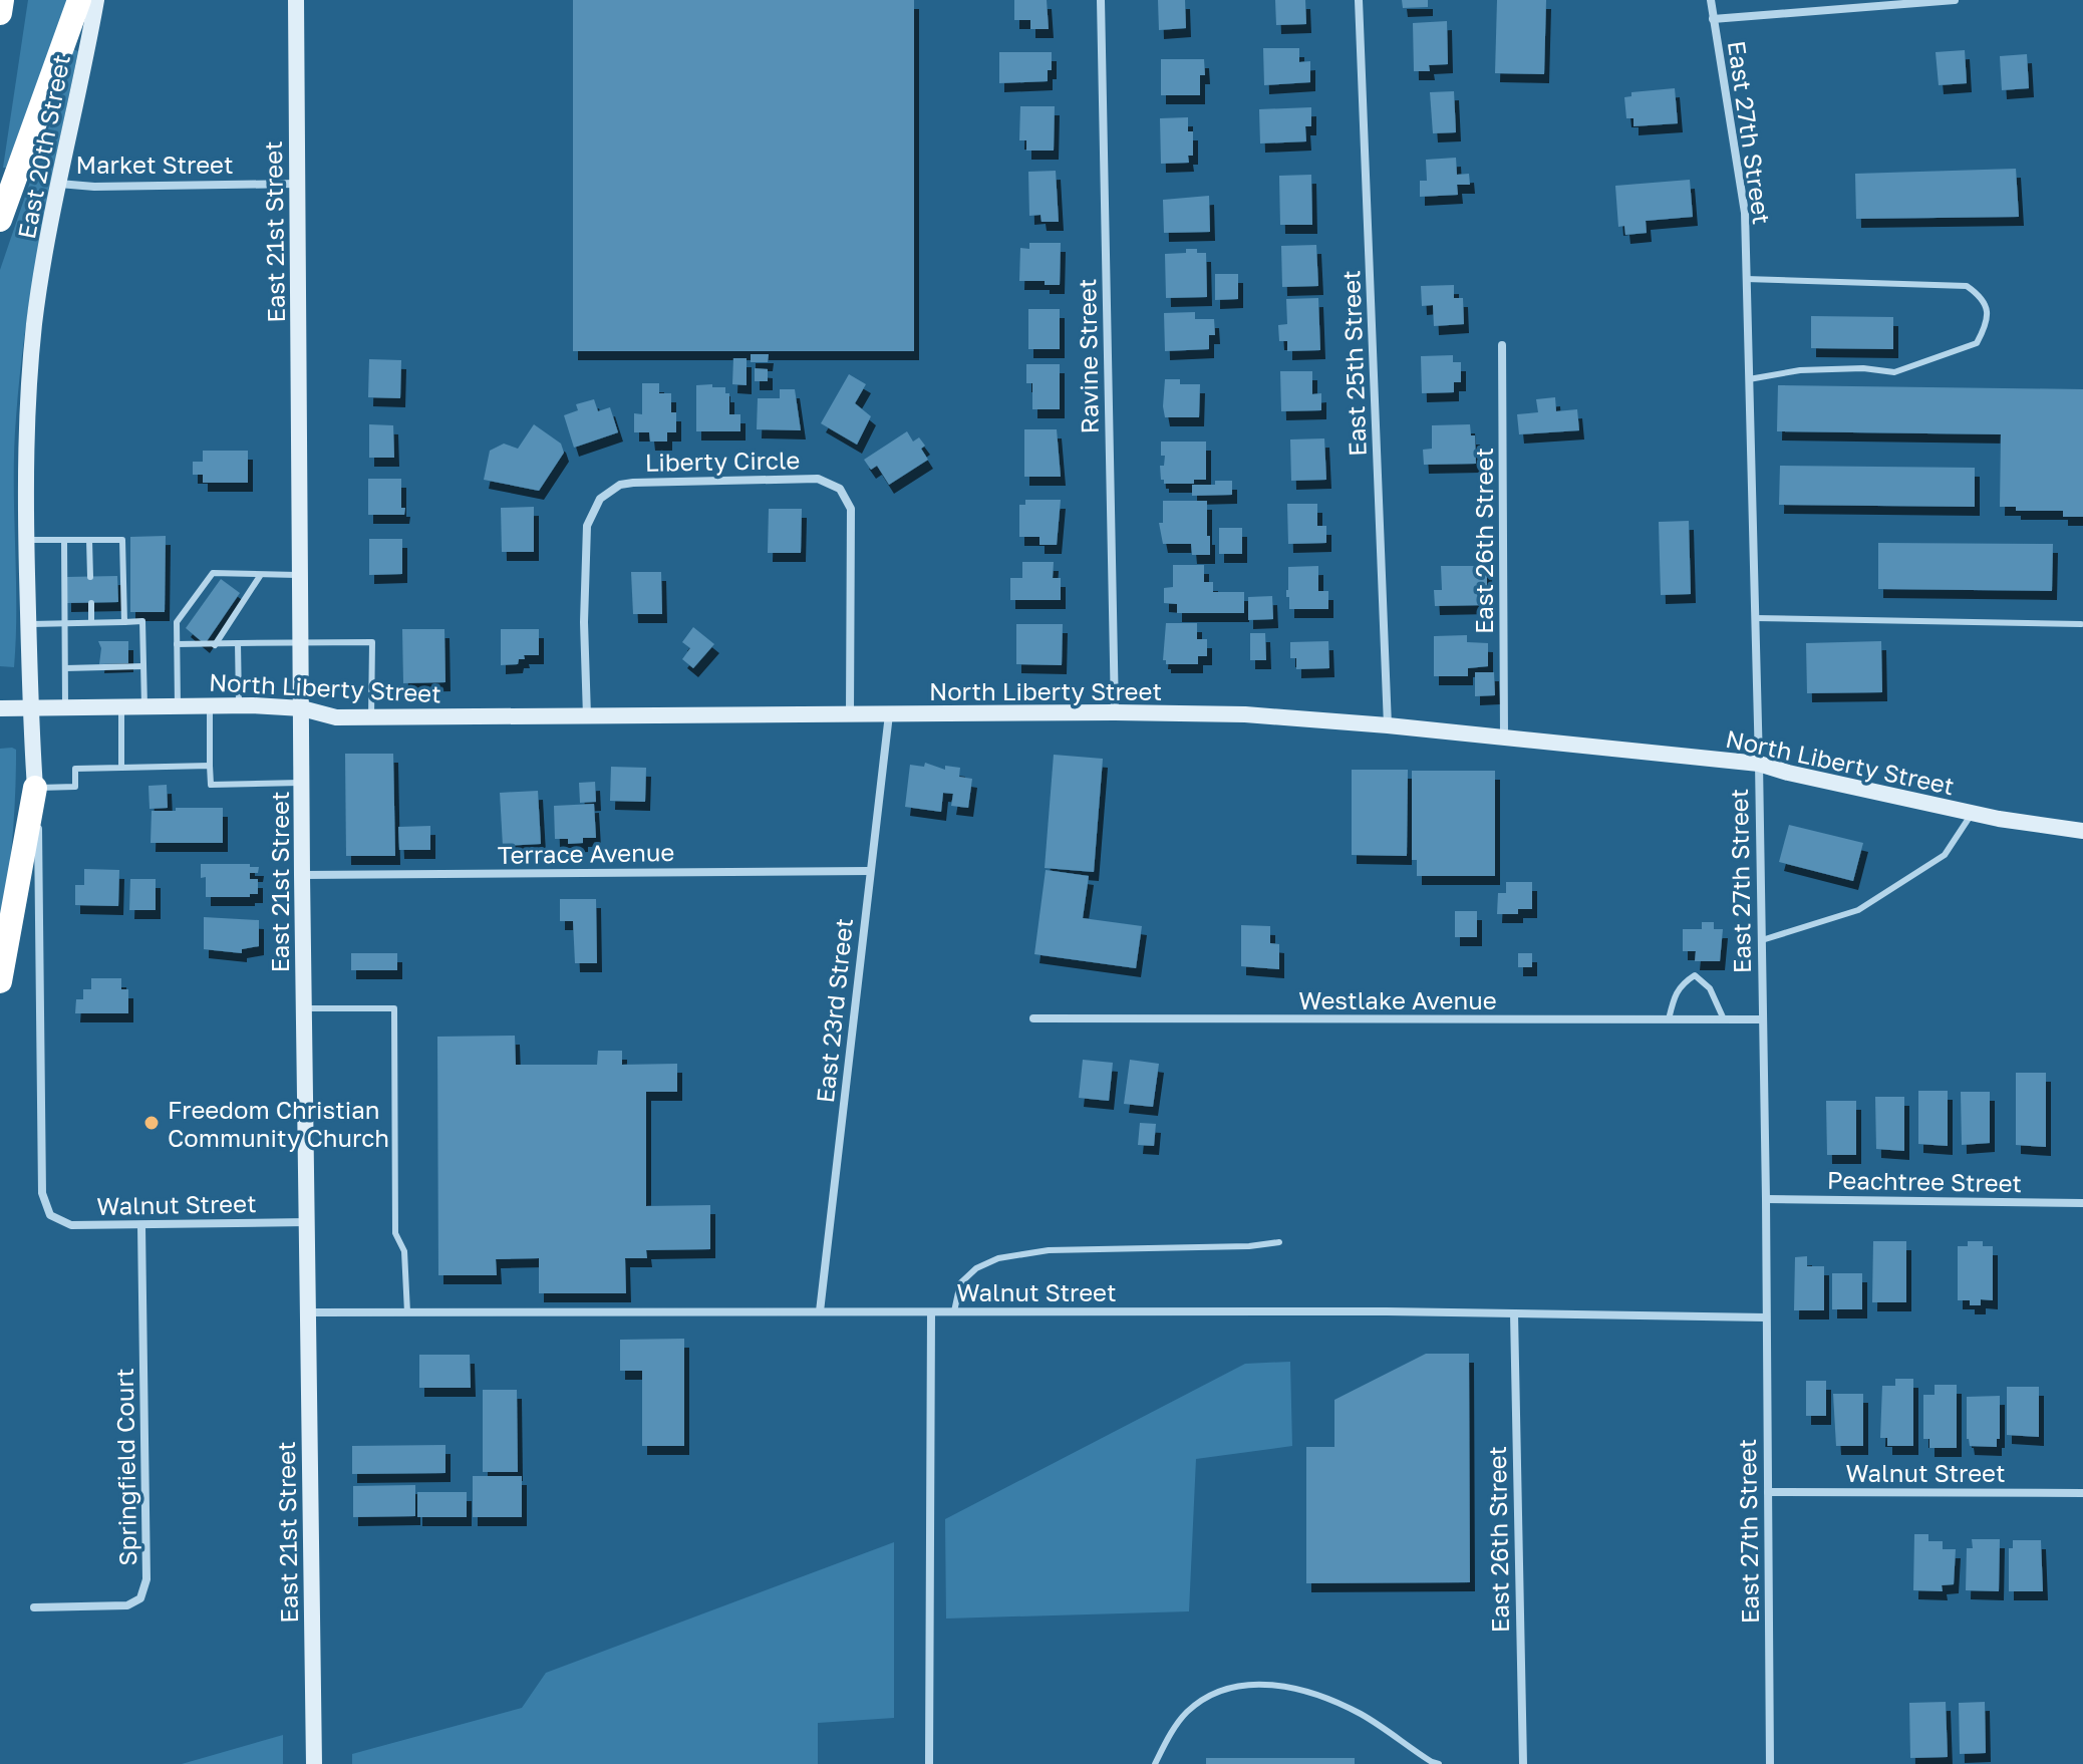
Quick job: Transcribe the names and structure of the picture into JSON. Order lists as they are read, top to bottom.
{
  "streets": {
    "street": [
      "East 27th Street",
      "East 20th Street",
      "Market Street",
      "East 21st Street",
      "Ravine Street",
      "East 25th Street",
      "Liberty Circle",
      "East 26th Street",
      "North Liberty Street",
      "Terrace Avenue",
      "Westlake Avenue",
      "East 23rd Street",
      "Peachtree Street",
      "Walnut Street",
      "Springfield Court"
    ]
  },
  "crossings": [
    ["East 27th Street", "North Liberty Street"],
    ["East 27th Street", "Westlake Avenue"],
    ["East 27th Street", "Peachtree Street"],
    ["East 27th Street", "Walnut Street"],
    ["East 20th Street", "Market Street"],
    ["East 20th Street", "North Liberty Street"],
    ["East 20th Street", "Walnut Street"],
    ["Market Street", "East 21st Street"],
    ["East 21st Street", "North Liberty Street"],
    ["East 21st Street", "Terrace Avenue"],
    ["East 21st Street", "Walnut Street"],
    ["Ravine Street", "North Liberty Street"],
    ["East 25th Street", "North Liberty Street"],
    ["Liberty Circle", "North Liberty Street"],
    ["East 26th Street", "North Liberty Street"],
    ["East 26th Street", "Walnut Street"],
    ["North Liberty Street", "East 23rd Street"],
    ["Terrace Avenue", "East 23rd Street"],
    ["East 23rd Street", "Walnut Street"],
    ["Walnut Street", "Springfield Court"]
  ],
  "places": ["Freedom Christian Community Church"]
}
